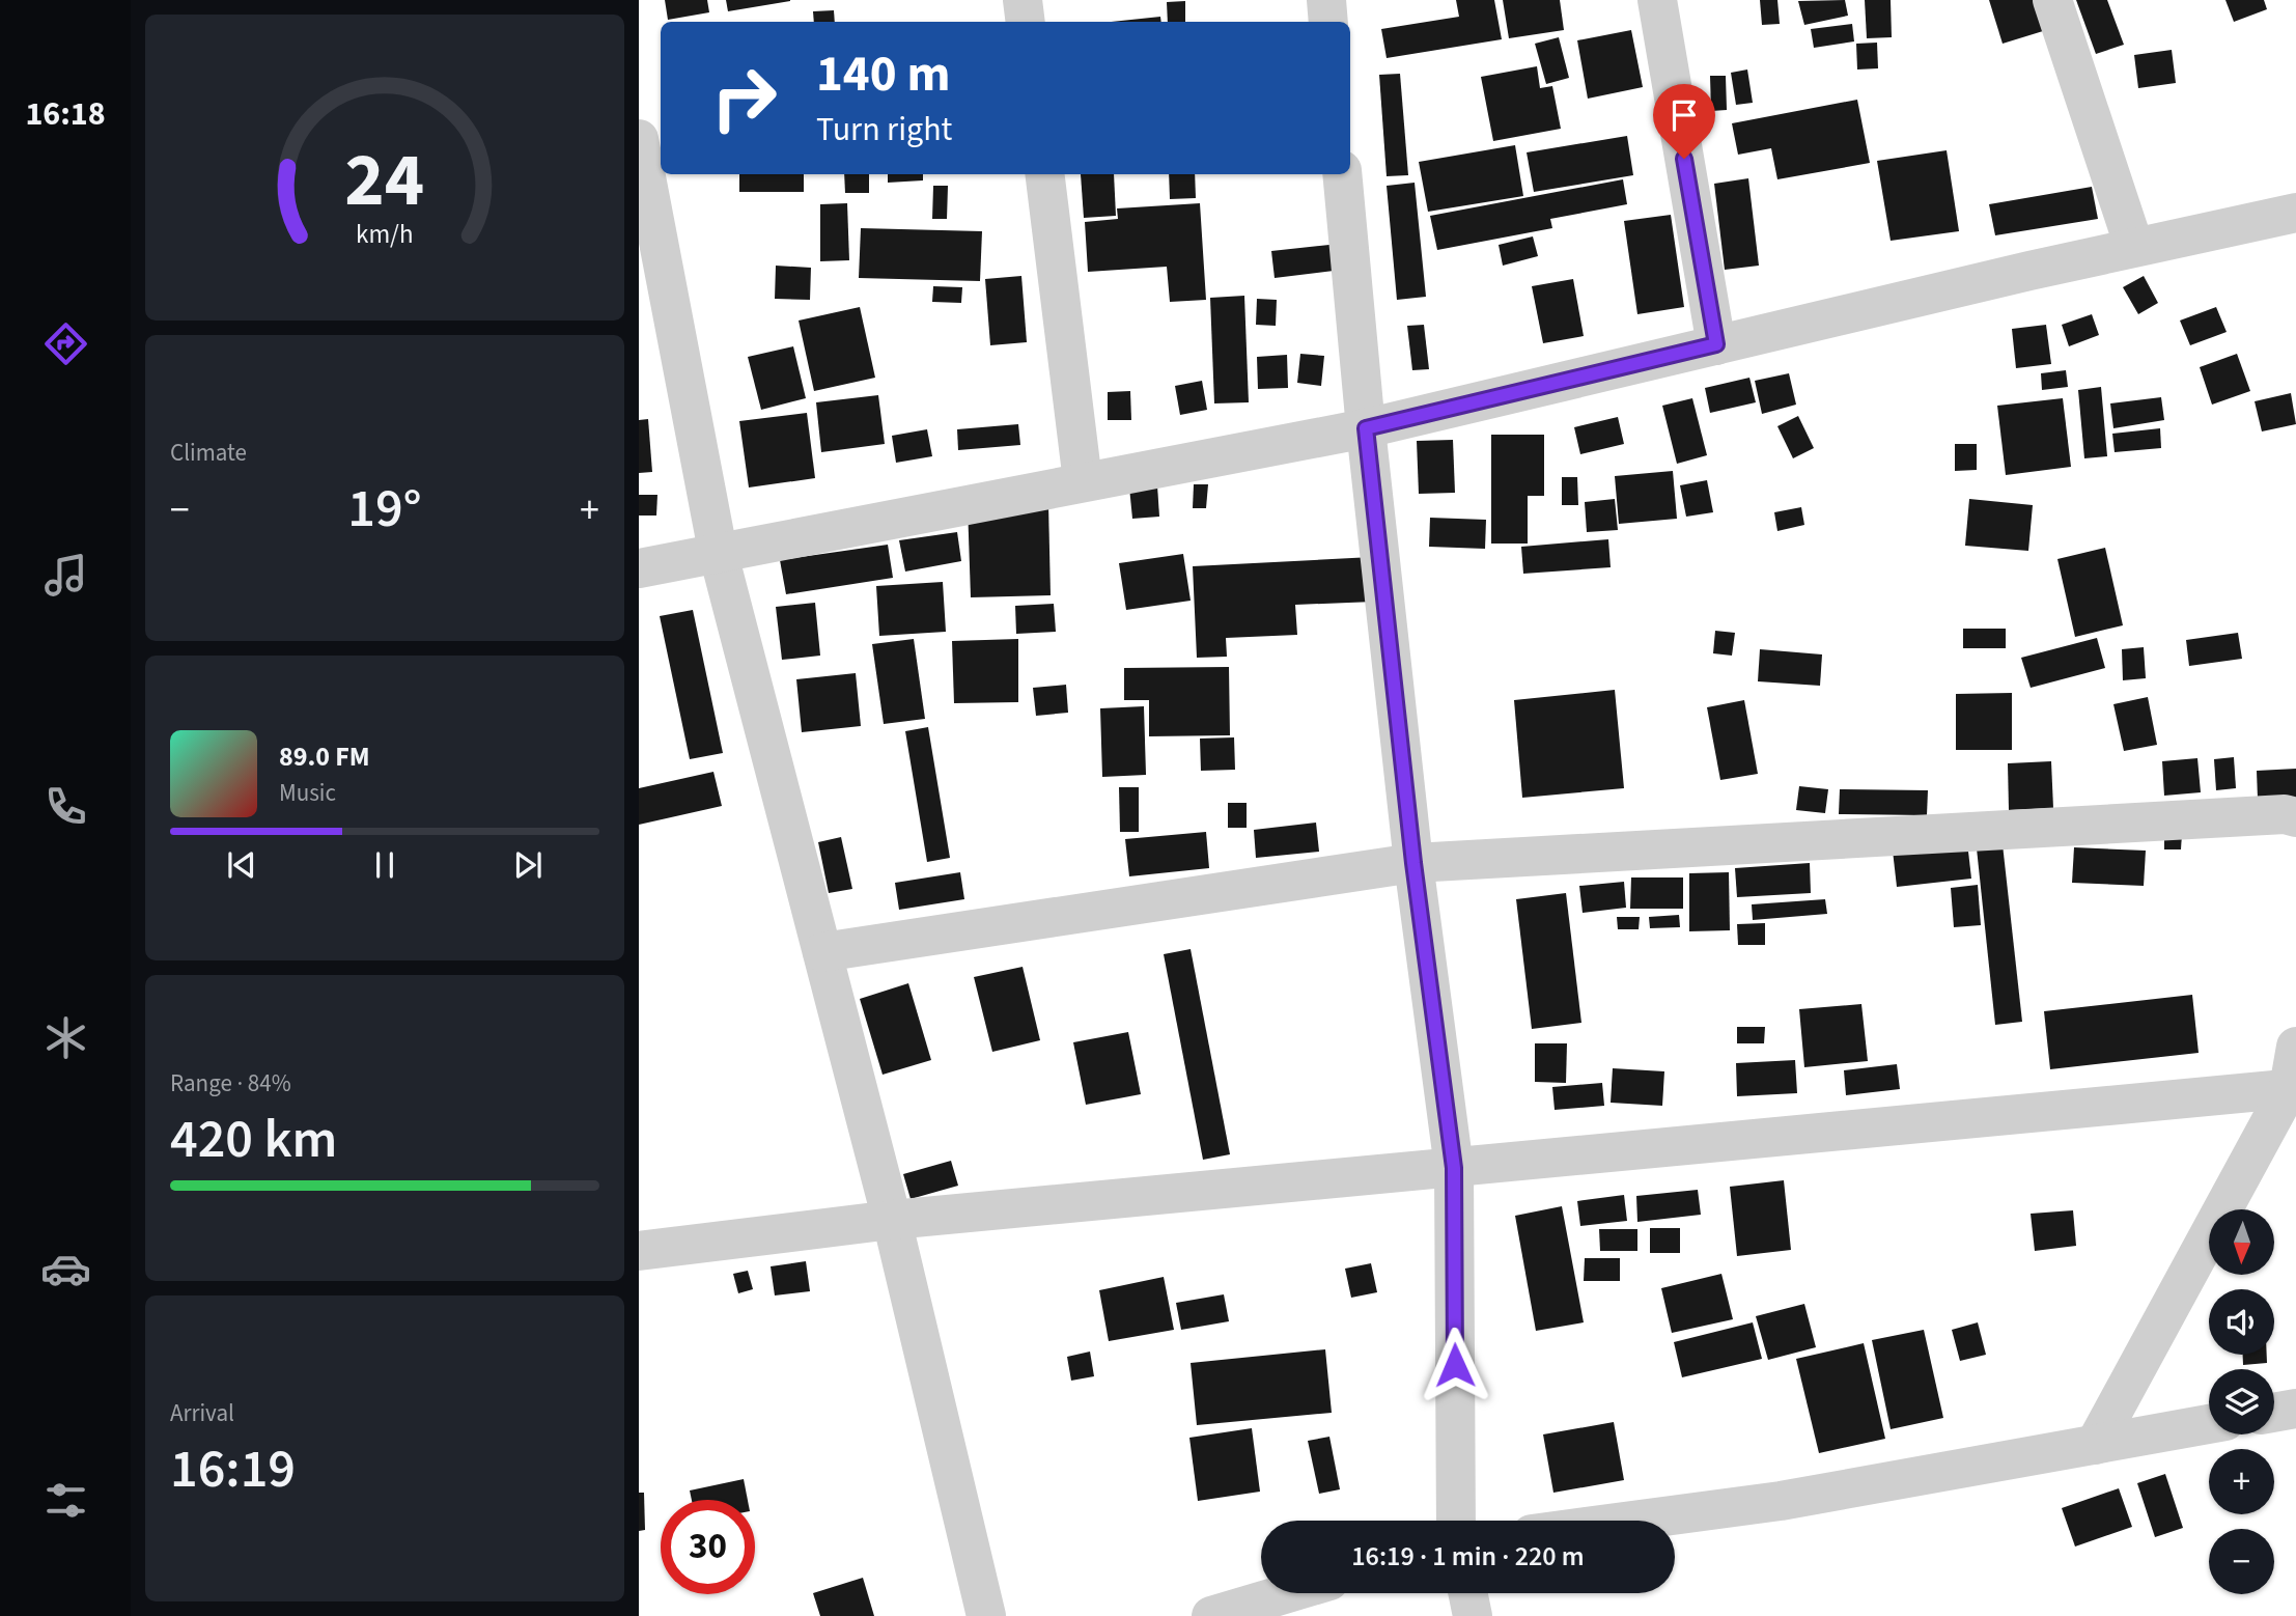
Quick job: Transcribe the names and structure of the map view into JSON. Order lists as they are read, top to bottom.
{
  "north": "bottom",
  "page": {
    "tabs": "16:18",
    "turn": ["140 m", "Turn right"],
    "tile": [
      "Climate",
      ["Range · 84%", "420 km"],
      ["Arrival", "16:19"]
    ],
    "heat": ["−", "19°", "+"],
    "song": ["89.0 FM", "Music"],
    "map_buttons": ["+", "−"],
    "limit": "30",
    "trip": "16:19 · 1 min · 220 m",
    "gauge": ["24", "km/h"]
  }
}
